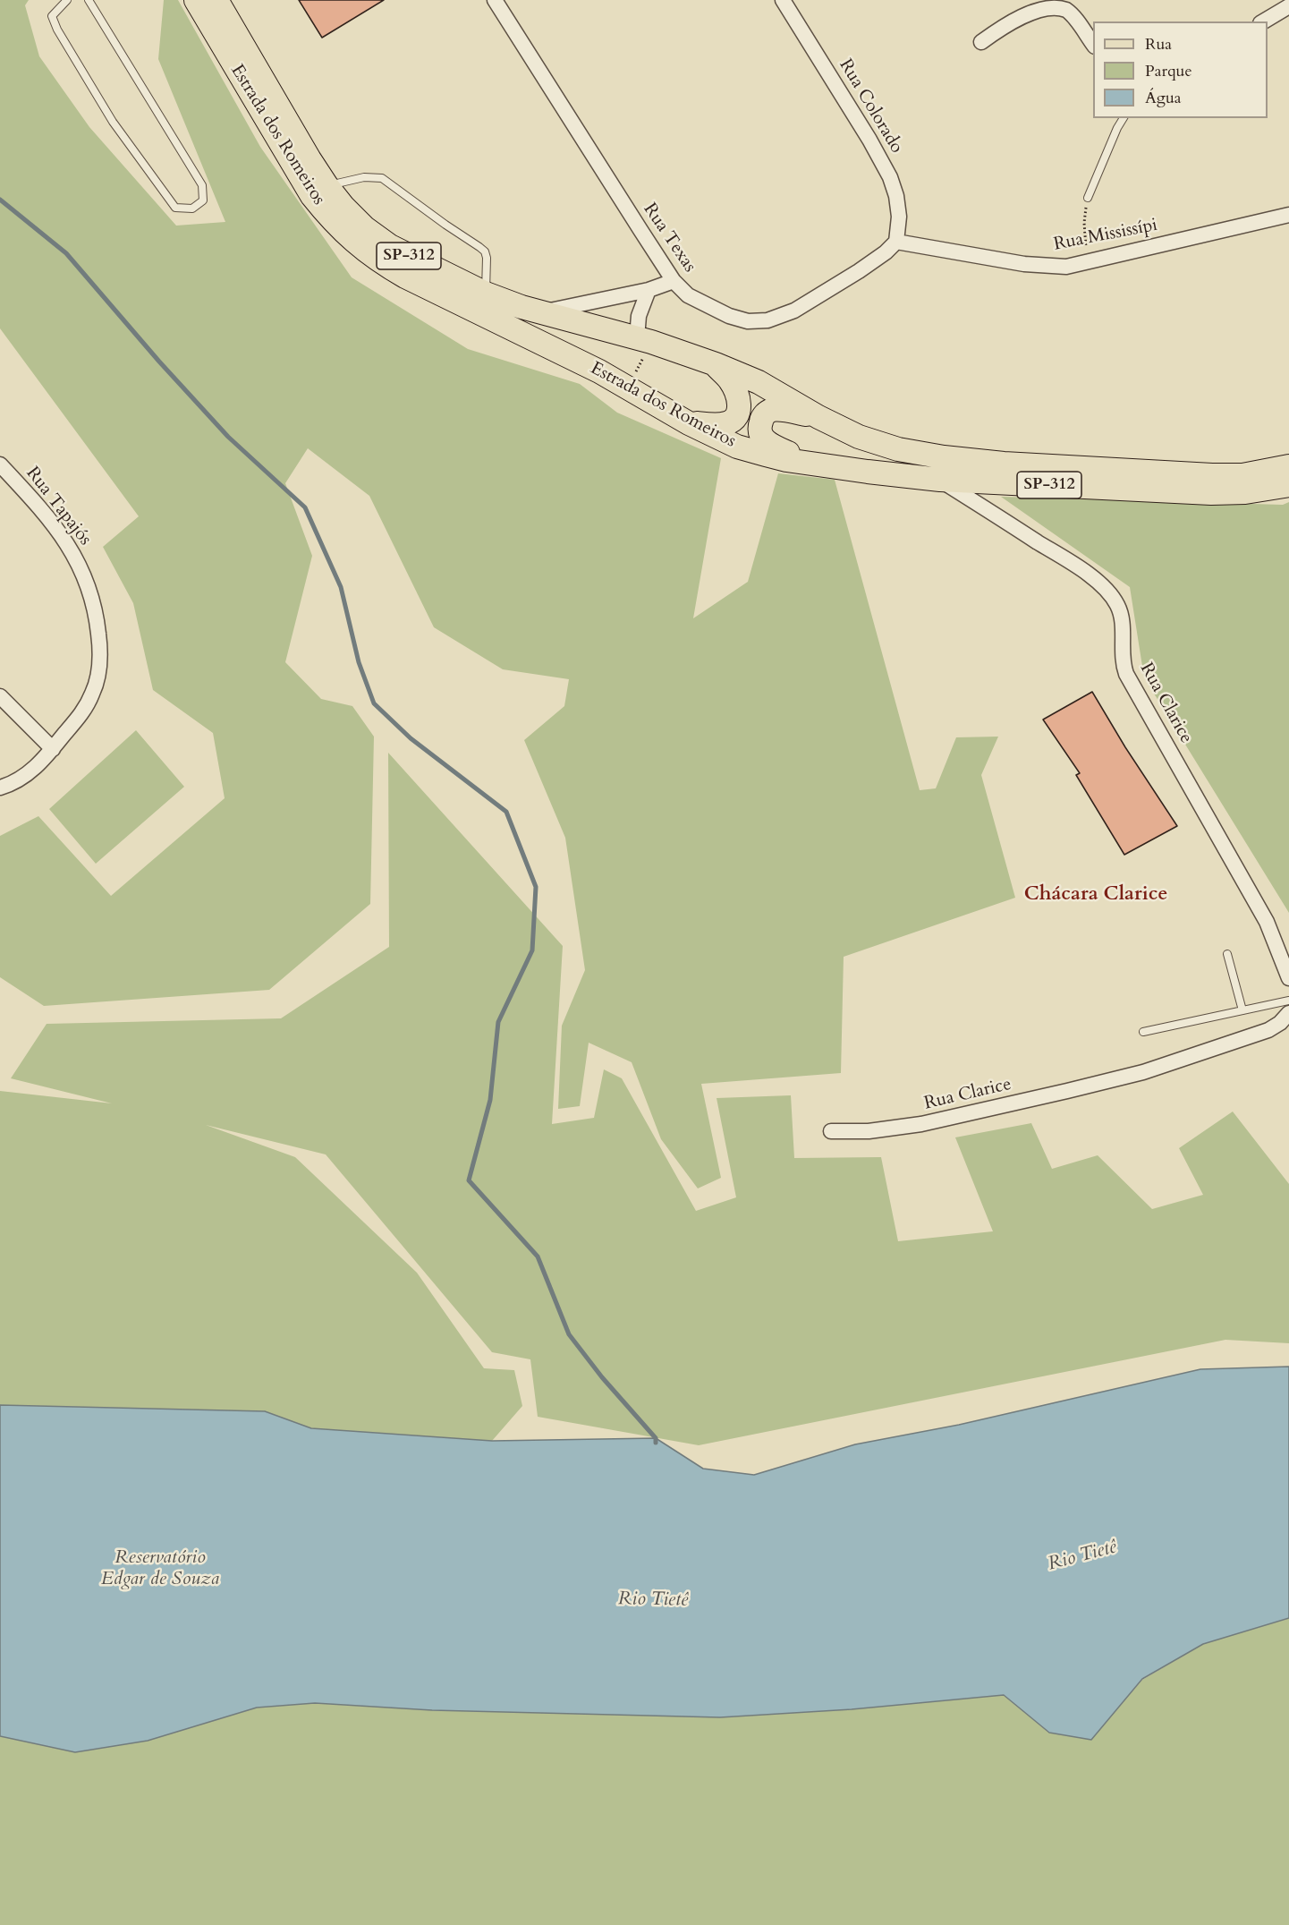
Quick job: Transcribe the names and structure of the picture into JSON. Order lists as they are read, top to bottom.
{
  "streets": {
    "main road": ["Estrada dos Romeiros", "SP-312"],
    "street": [
      "Rua Colorado",
      "Rua Mississípi",
      "Rua Texas",
      "Rua Tapajós",
      "Rua Clarice"
    ]
  },
  "crossings": [
    ["Rua Colorado", "Rua Mississípi"],
    ["Rua Colorado", "Rua Texas"],
    ["Estrada dos Romeiros", "Rua Clarice"],
    ["Rua Mississípi", "Rua Texas"]
  ],
  "districts": ["Chácara Clarice"],
  "water": ["Rio Tietê", "Reservatório Edgar de Souza"],
  "legend": ["Rua", "Parque", "Água"]
}
